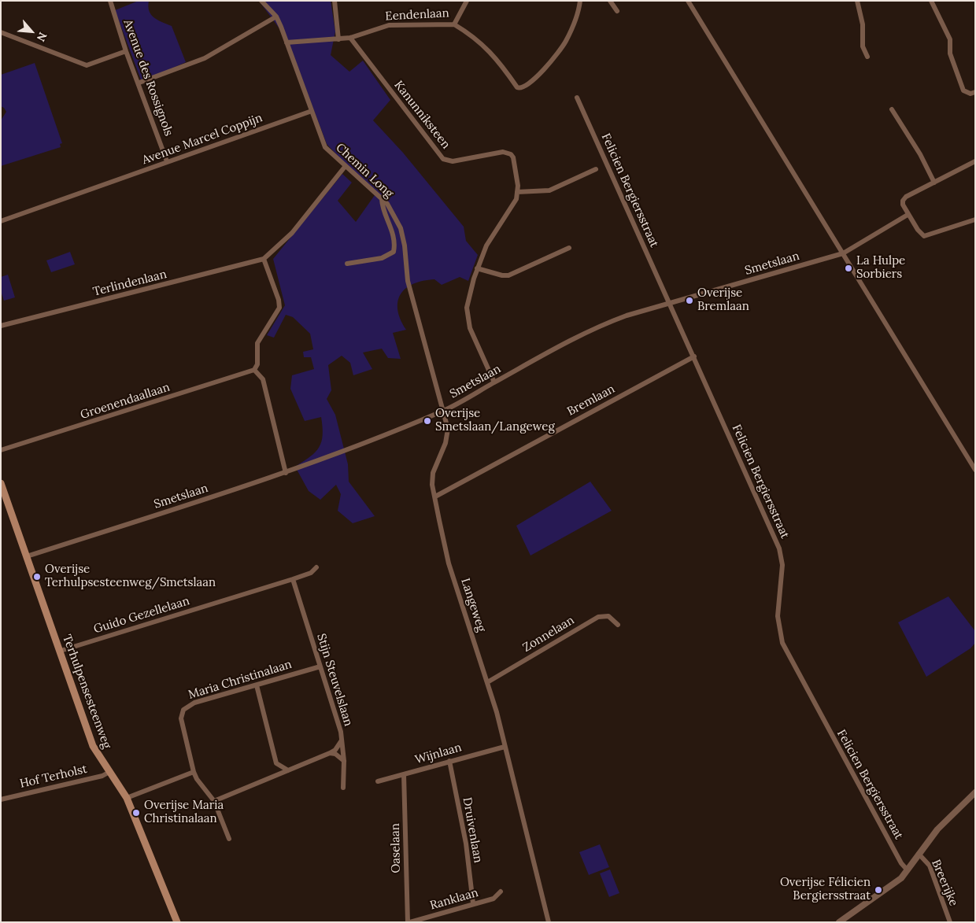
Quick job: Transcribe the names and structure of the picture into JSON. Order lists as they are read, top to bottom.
{
  "streets": {
    "main road": ["Terhulpensesteenweg"],
    "street": [
      "Eendenlaan",
      "Avenue des Rossignols",
      "Kanunniksteen",
      "Avenue Marcel Coppijn",
      "Chemin Long",
      "Felicien Bergiersstraat",
      "Smetslaan",
      "Terlindenlaan",
      "Bremlaan",
      "Groenendaallaan",
      "Langeweg",
      "Guido Gezellelaan",
      "Zonnelaan",
      "Maria Christinalaan",
      "Stijn Steuvelslaan",
      "Wijnlaan",
      "Hof Terholst",
      "Druivenlaan",
      "Oaselaan",
      "Breerijke",
      "Ranklaan"
    ]
  },
  "crossings": [
    ["Eendenlaan", "Kanunniksteen"],
    ["Eendenlaan", "Chemin Long"],
    ["Avenue des Rossignols", "Avenue Marcel Coppijn"],
    ["Kanunniksteen", "Smetslaan"],
    ["Avenue Marcel Coppijn", "Chemin Long"],
    ["Chemin Long", "Langeweg"],
    ["Felicien Bergiersstraat", "Smetslaan"],
    ["Felicien Bergiersstraat", "Bremlaan"],
    ["Smetslaan", "Langeweg"],
    ["Smetslaan", "Terhulpensesteenweg"],
    ["Bremlaan", "Langeweg"],
    ["Langeweg", "Zonnelaan"],
    ["Langeweg", "Wijnlaan"],
    ["Guido Gezellelaan", "Stijn Steuvelslaan"],
    ["Guido Gezellelaan", "Terhulpensesteenweg"],
    ["Maria Christinalaan", "Stijn Steuvelslaan"],
    ["Terhulpensesteenweg", "Hof Terholst"],
    ["Wijnlaan", "Druivenlaan"],
    ["Wijnlaan", "Oaselaan"],
    ["Druivenlaan", "Ranklaan"],
    ["Oaselaan", "Ranklaan"]
  ],
  "places": [
    "La Hulpe Sorbiers",
    "Overijse Bremlaan",
    "Overijse Smetslaan/Langeweg",
    "Overijse Terhulpsesteenweg/Smetslaan",
    "Overijse Maria Christinalaan",
    "Overijse Félicien Bergiersstraat"
  ],
  "north": "bottom right"
}
